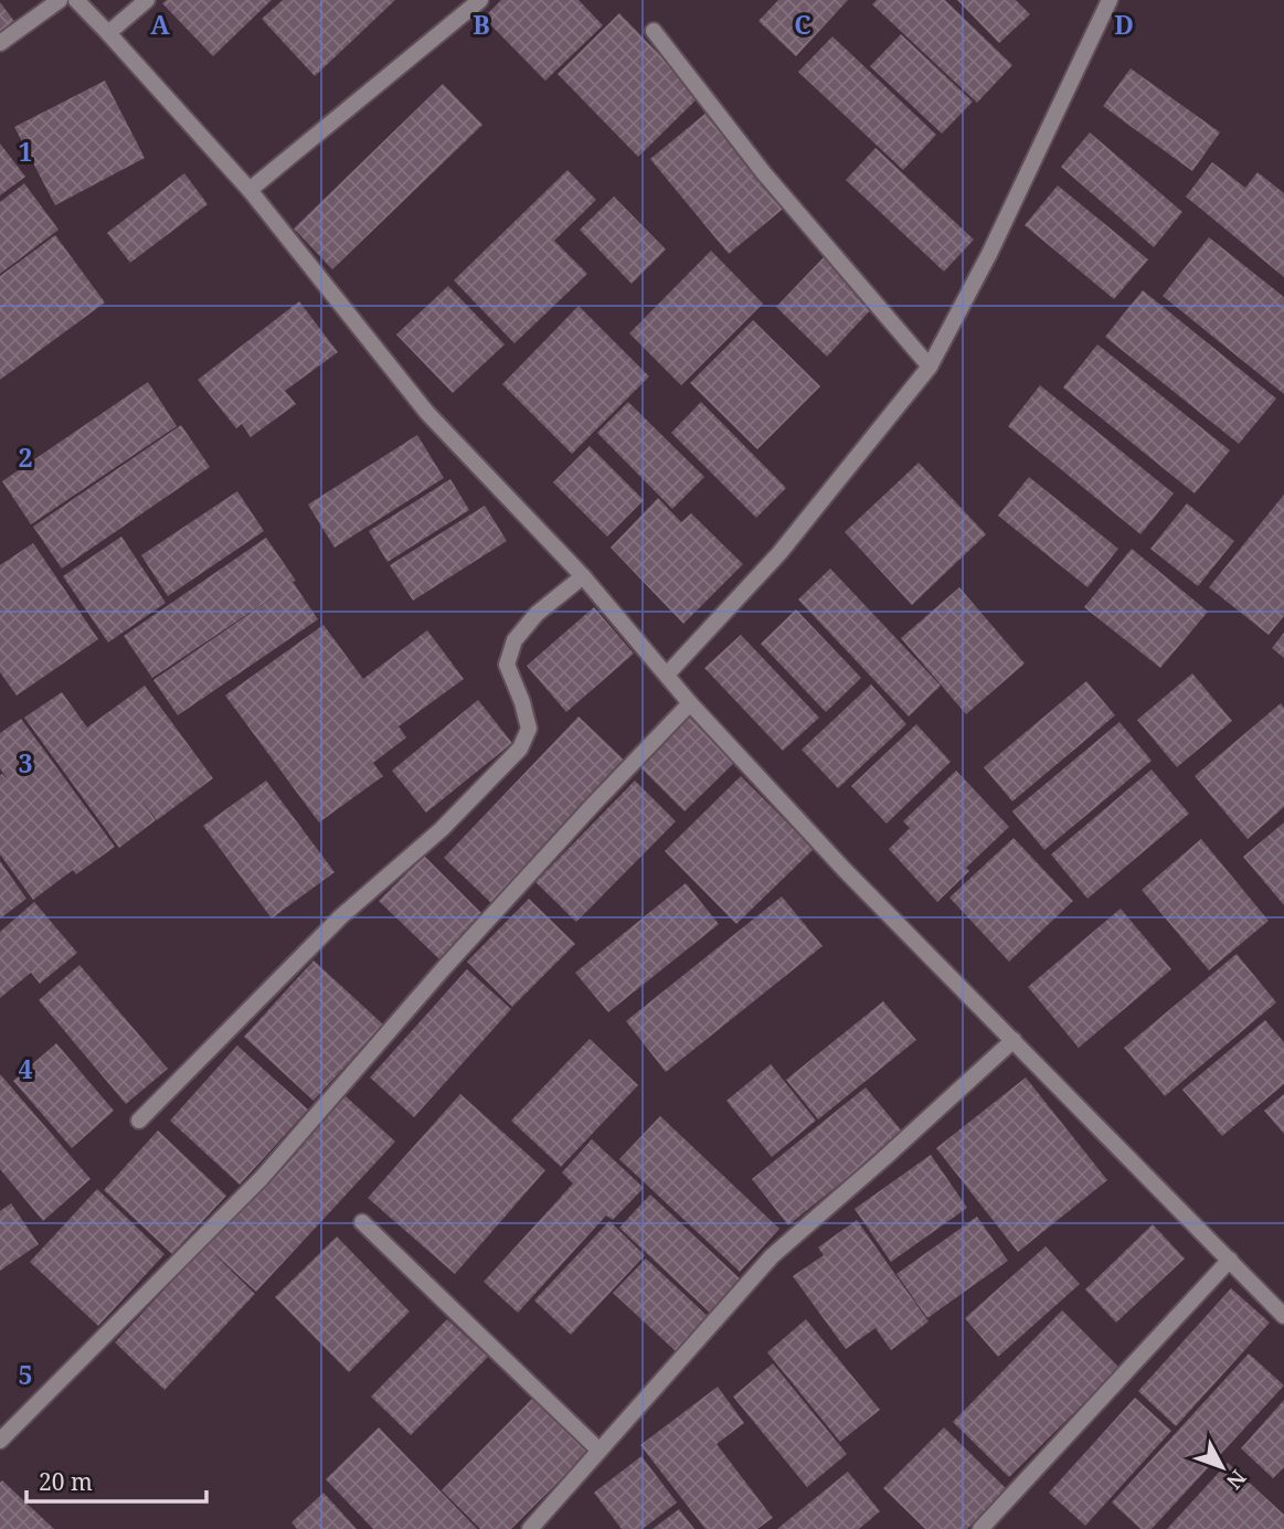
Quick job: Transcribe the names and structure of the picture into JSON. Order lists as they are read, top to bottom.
{
  "scale_bar": "20 m",
  "north": "bottom right",
  "grid": {
    "columns": [
      "A",
      "B",
      "C",
      "D"
    ],
    "rows": [
      "1",
      "2",
      "3",
      "4",
      "5"
    ]
  }
}
